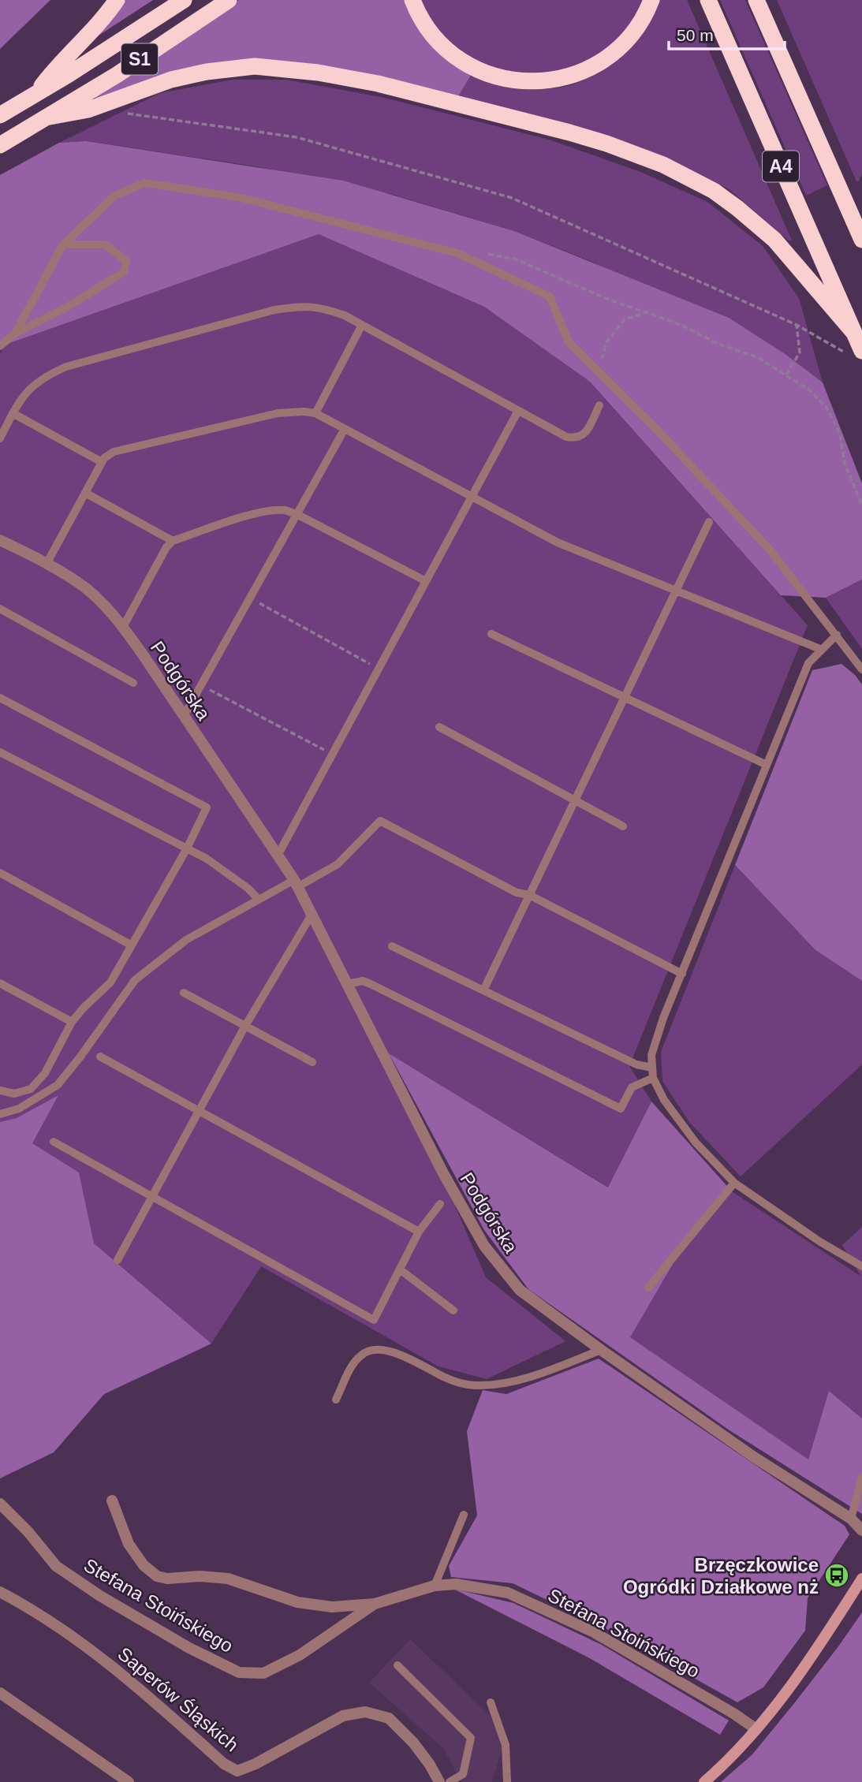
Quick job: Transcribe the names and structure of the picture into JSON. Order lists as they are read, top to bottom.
{
  "streets": {
    "highway": ["S1", "A4"],
    "street": ["Podgórska", "Stefana Stoińskiego", "Saperów Śląskich"]
  },
  "places": {
    "bus stop": ["Brzęczkowice Ogródki Działkowe nż"]
  },
  "scale_bar": "50 m"
}
